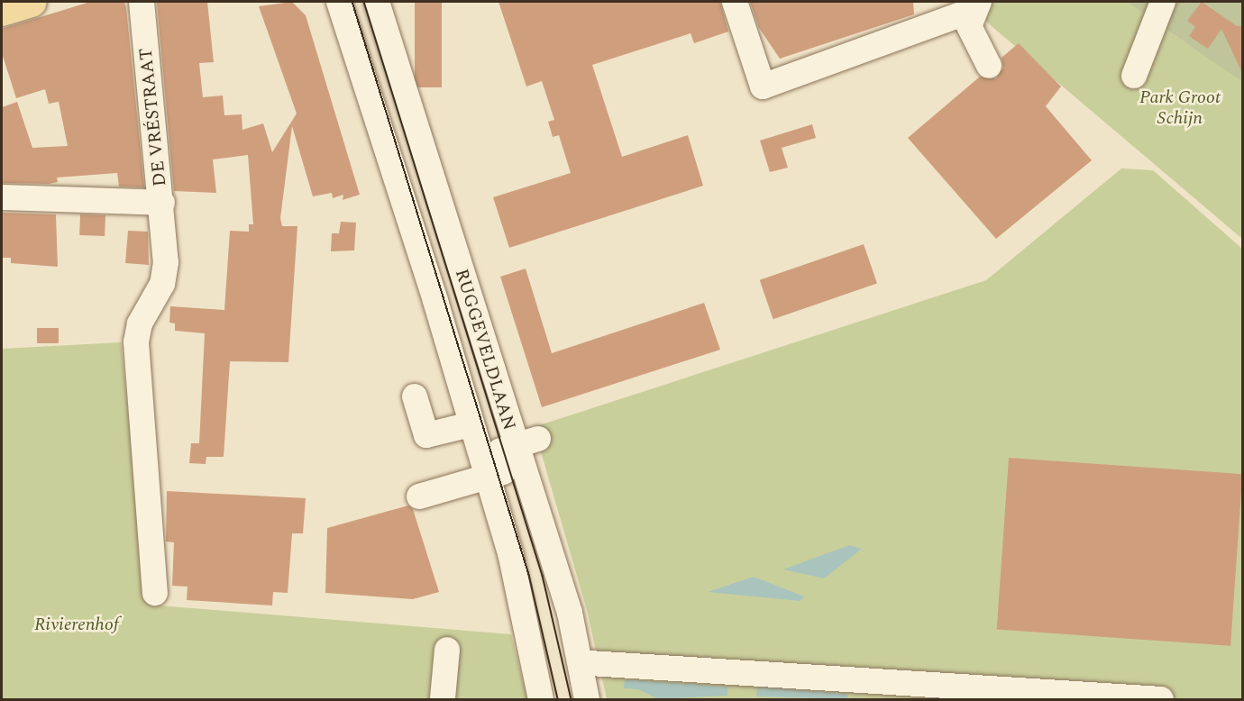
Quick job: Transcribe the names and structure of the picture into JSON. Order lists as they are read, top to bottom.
{
  "streets": {
    "street": ["DE VRÉSTRAAT", "RUGGEVELDLAAN"]
  },
  "parks": ["Park Groot Schijn", "Rivierenhof"]
}
